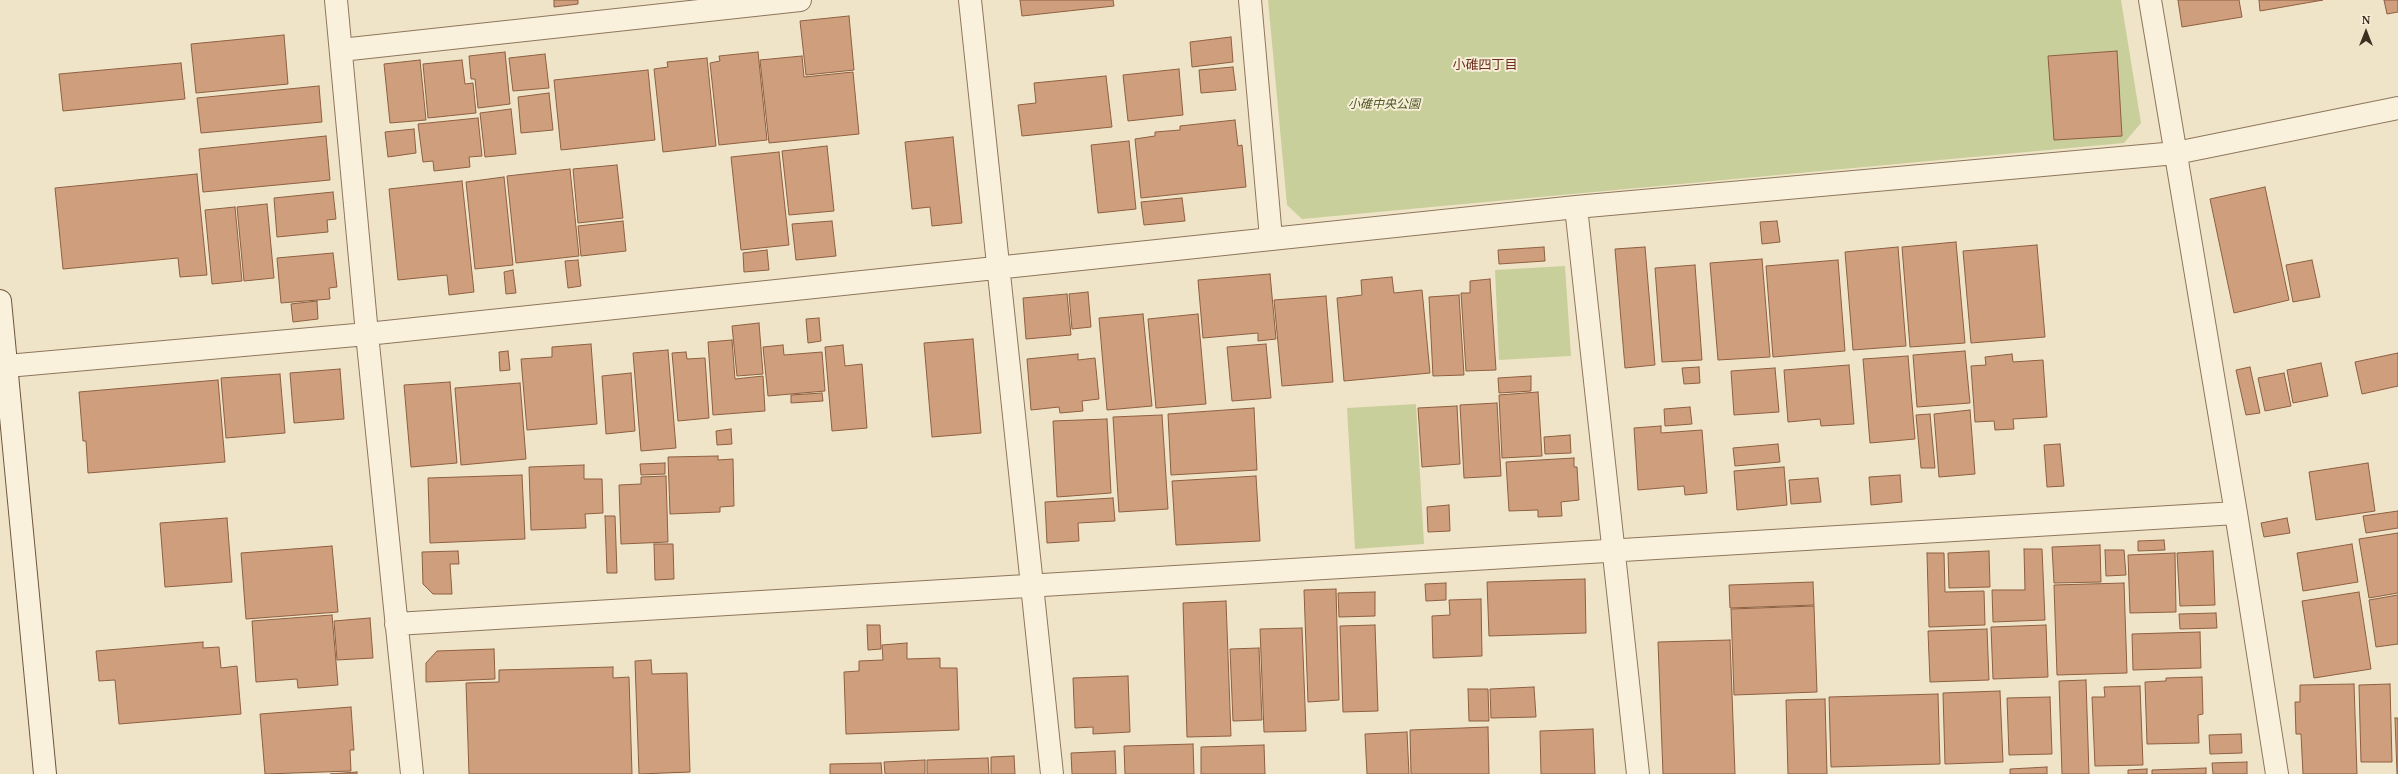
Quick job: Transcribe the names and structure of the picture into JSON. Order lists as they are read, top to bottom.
{
  "districts": ["小碓四丁目"],
  "parks": ["小碓中央公園"],
  "north": "top"
}
